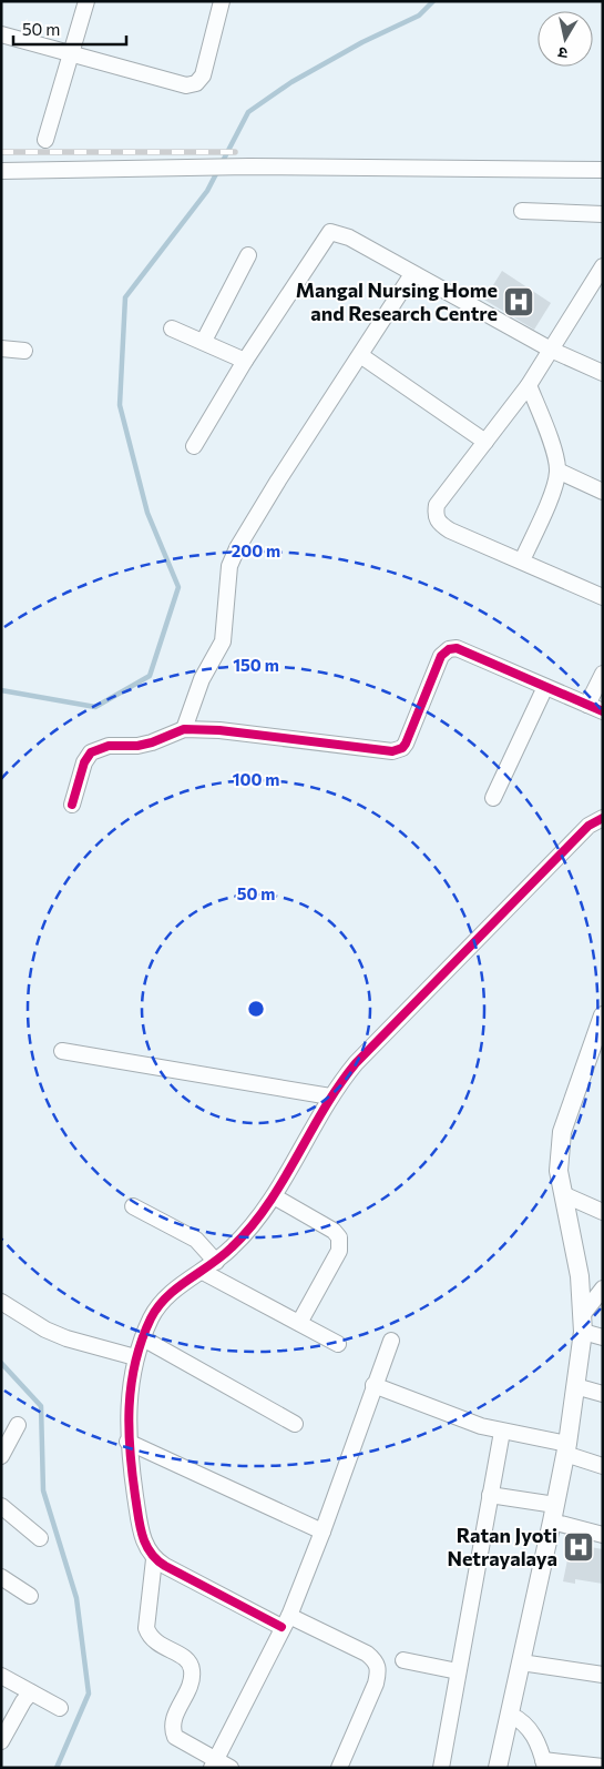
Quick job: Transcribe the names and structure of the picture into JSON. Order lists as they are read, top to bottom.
{
  "places": {
    "hospital": ["Mangal Nursing Home and Research Centre", "Ratan Jyoti Netrayalaya"]
  },
  "scale_bar": "50 m",
  "north": "bottom",
  "rings": [
    "200 m",
    "150 m",
    "100 m",
    "50 m"
  ]
}
